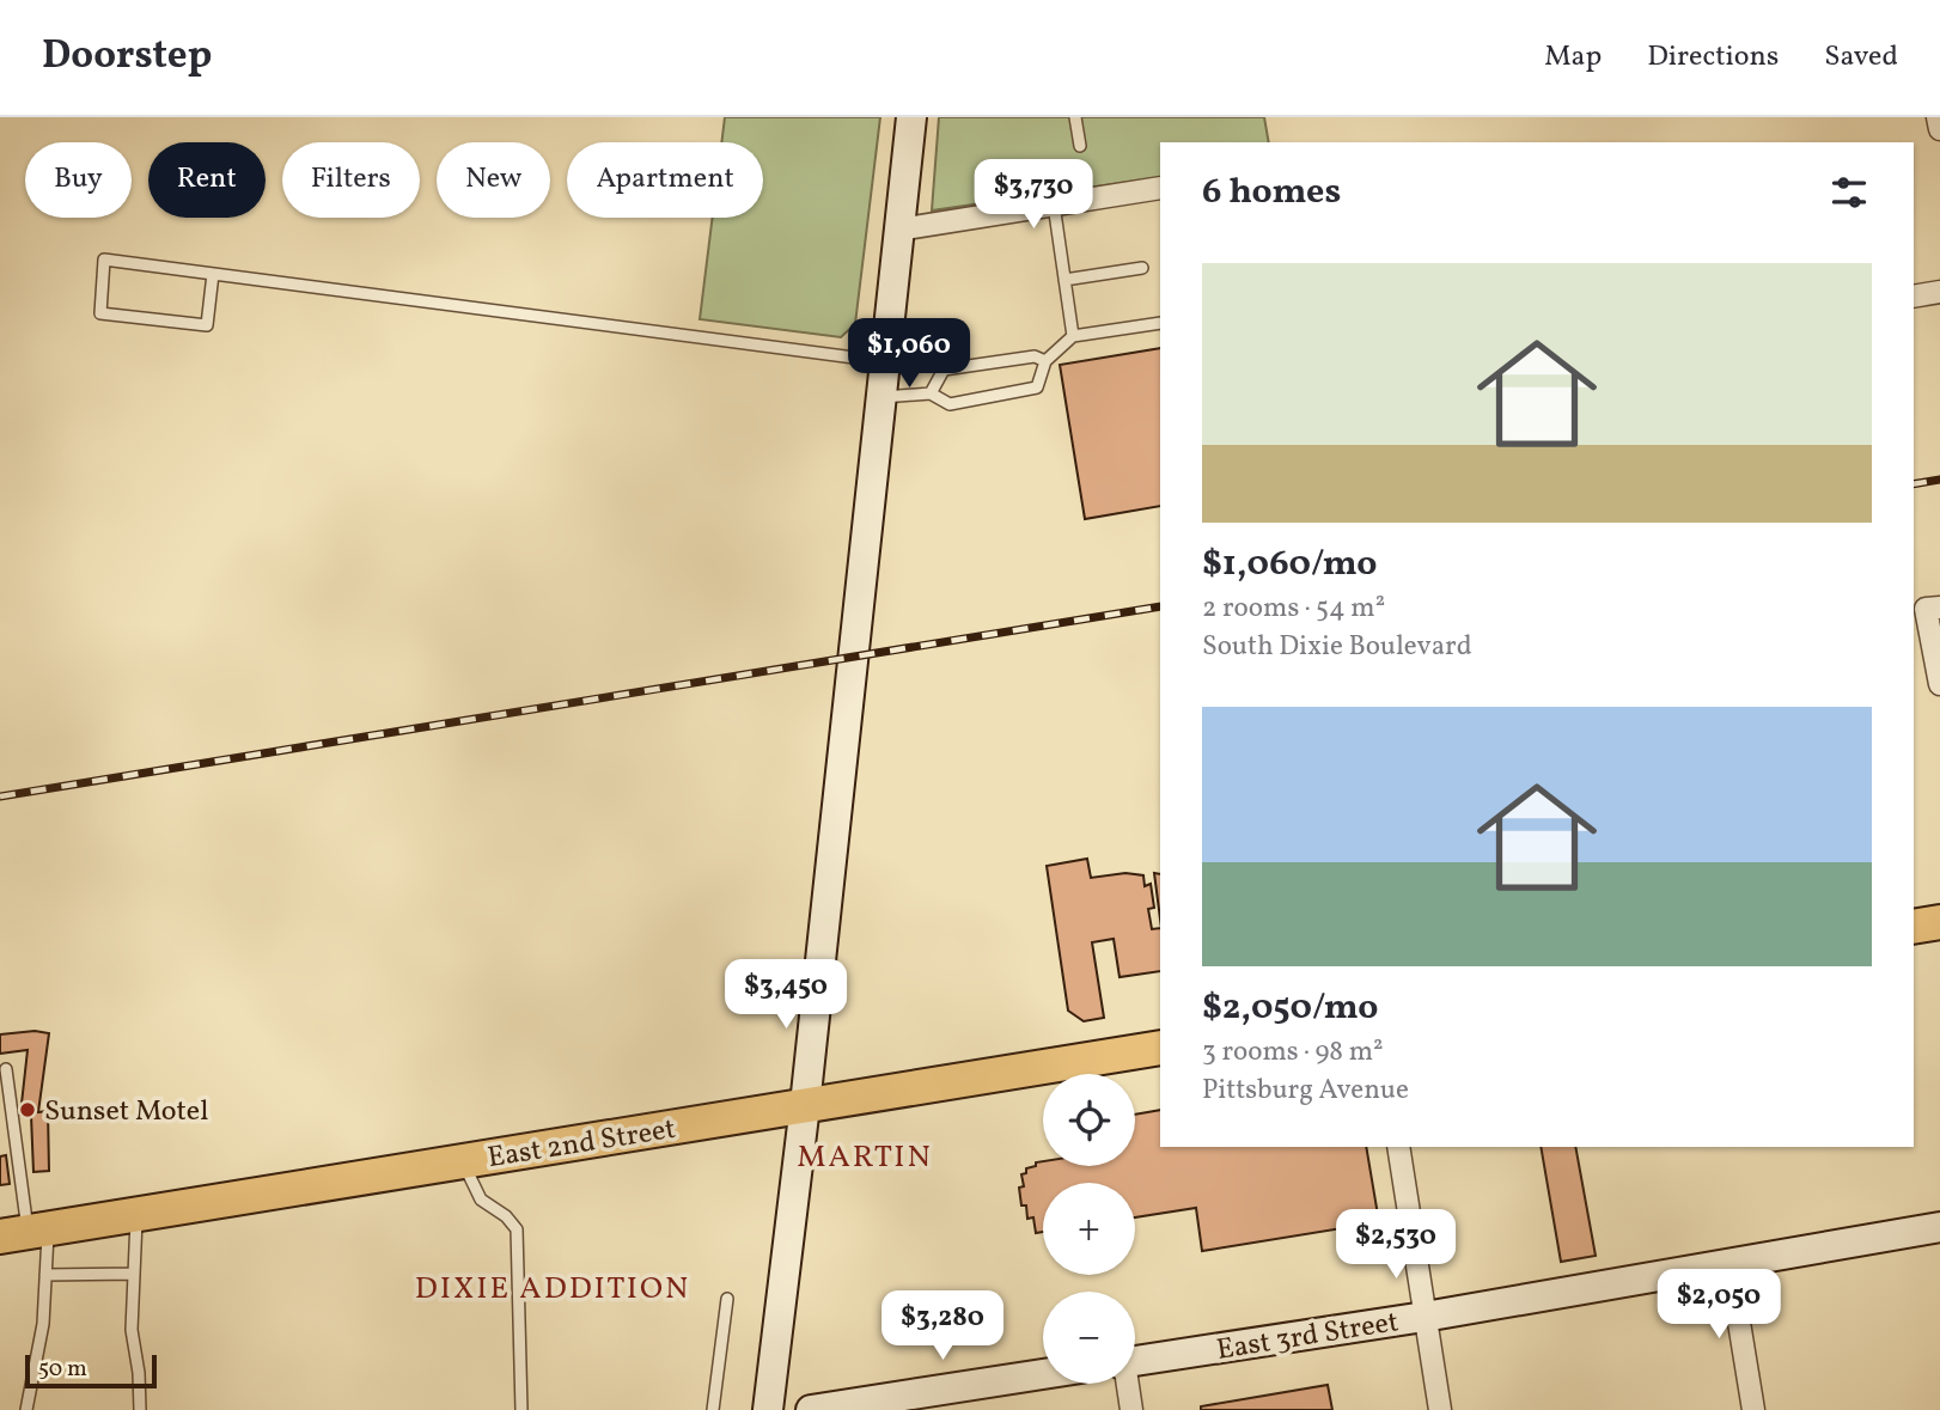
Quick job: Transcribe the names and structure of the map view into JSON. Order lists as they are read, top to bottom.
{
  "streets": {
    "main road": ["East 2nd Street", "East 3rd Street"]
  },
  "districts": ["MARTIN", "DIXIE ADDITION"],
  "places": ["Sunset Motel"],
  "scale_bar": "50 m",
  "page": {
    "header": "Doorstep",
    "nav": ["Map", "Directions", "Saved"],
    "chip": [
      "Buy",
      "Rent",
      "Filters",
      "New",
      "Apartment"
    ],
    "heading": "6 homes",
    "price": [
      "$3,730",
      "$1,060",
      "$3,450",
      "$2,530",
      "$2,050",
      "$3,280"
    ],
    "list": [
      {
        "name": "$1,060/mo",
        "note": "2 rooms · 54 m² · South Dixie Boulevard"
      },
      {
        "name": "$2,050/mo",
        "note": "3 rooms · 98 m² · Pittsburg Avenue"
      }
    ],
    "map_buttons": ["+", "−"],
    "scale": "50 m"
  }
}
